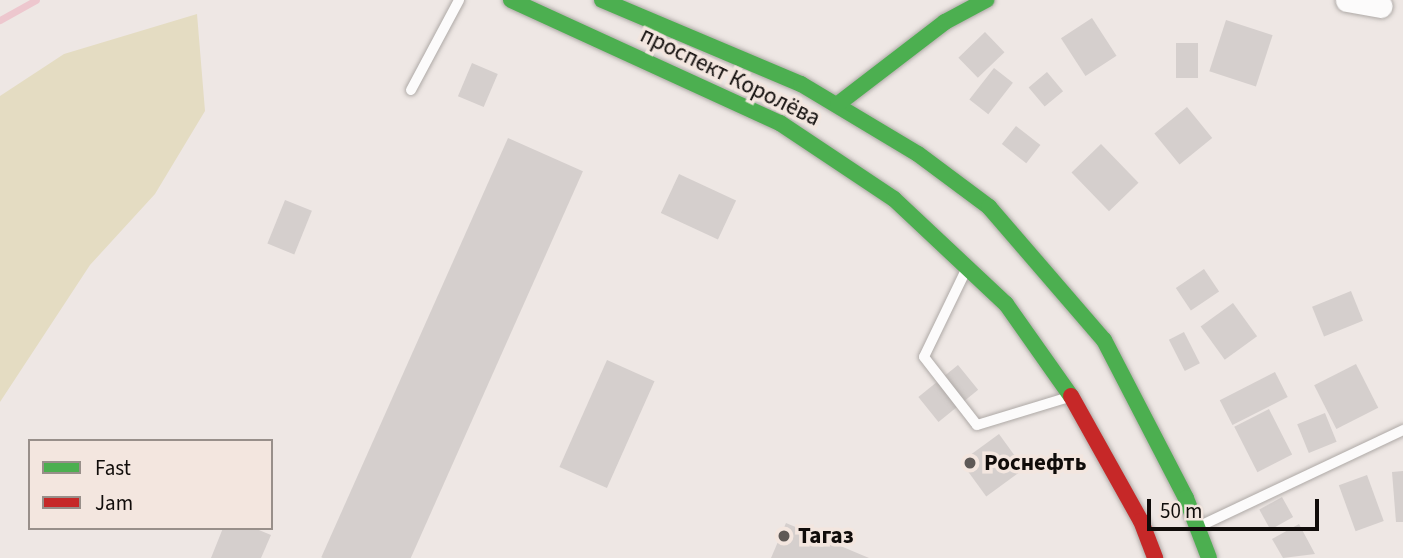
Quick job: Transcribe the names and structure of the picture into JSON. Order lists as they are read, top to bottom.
{
  "streets": {
    "main road": ["проспект Королёва"]
  },
  "places": ["Роснефть", "Тагаз"],
  "legend": ["Fast", "Jam"],
  "scale_bar": "50 m"
}
